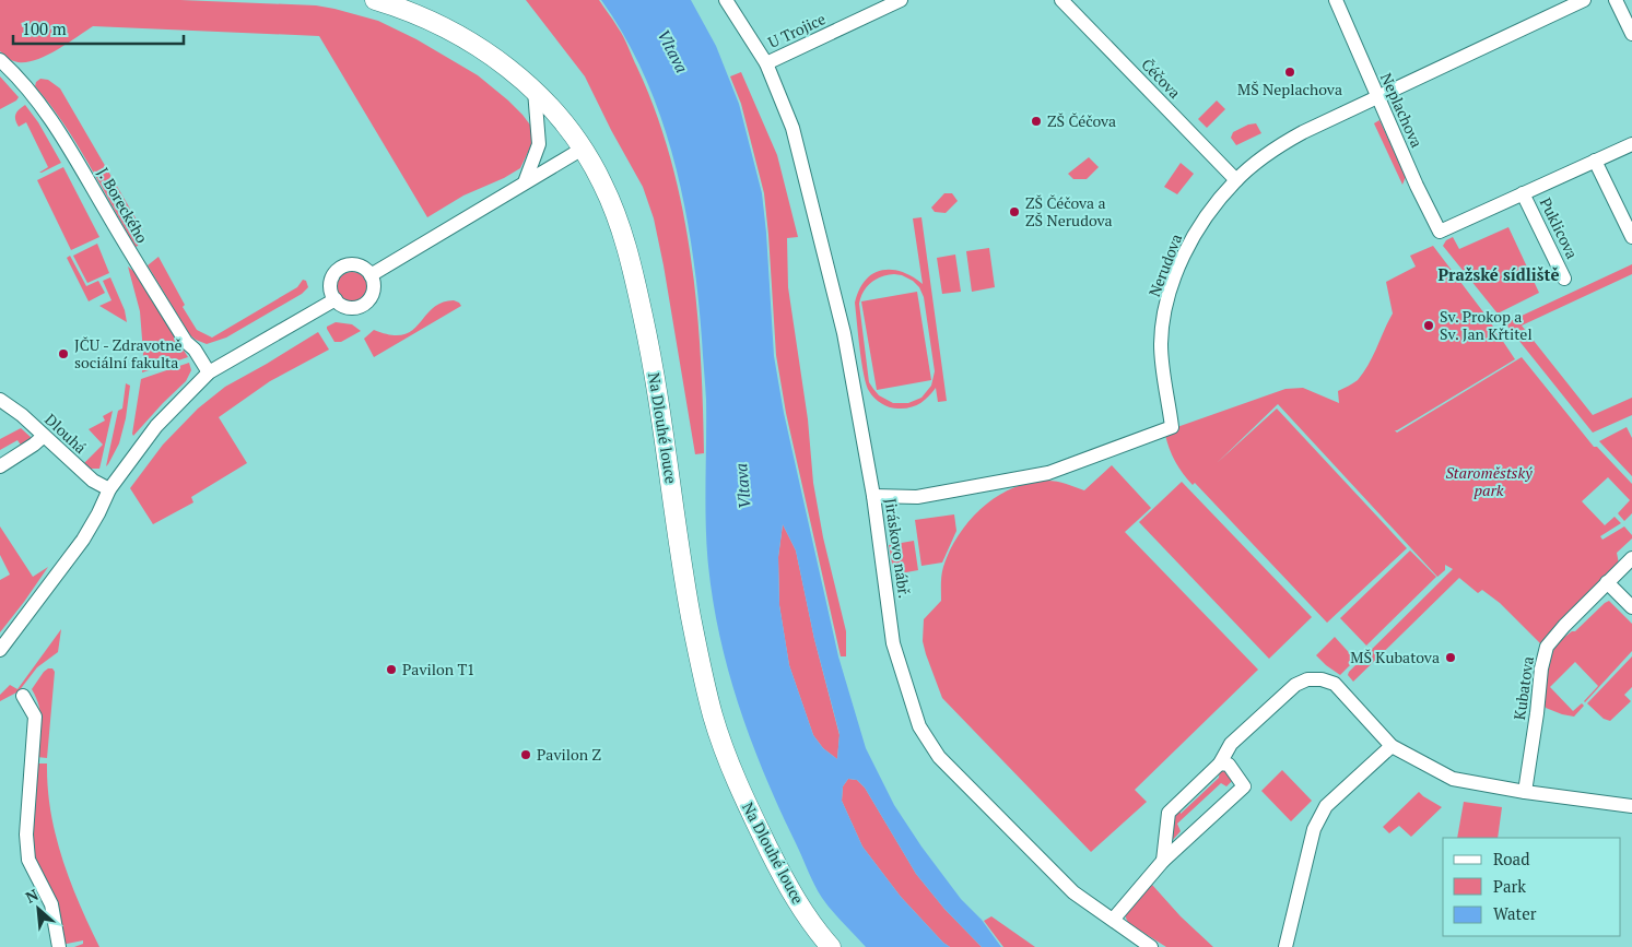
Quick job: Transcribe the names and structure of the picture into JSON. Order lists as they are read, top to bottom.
{
  "streets": {
    "main road": ["Na Dlouhé louce"],
    "street": [
      "U Trojice",
      "Čéčova",
      "Neplachova",
      "J. Boreckého",
      "Puklicova",
      "Nerudova",
      "Dlouhá",
      "Jiráskovo nábř.",
      "Kubatova"
    ]
  },
  "crossings": [
    ["U Trojice", "Jiráskovo nábř."],
    ["Čéčova", "Nerudova"],
    ["Neplachova", "Puklicova"],
    ["Neplachova", "Nerudova"],
    ["Nerudova", "Jiráskovo nábř."]
  ],
  "districts": ["Pražské sídliště"],
  "water": ["Vltava"],
  "parks": ["Staroměstský park"],
  "places": [
    "MŠ Neplachova",
    "ZŠ Čéčova",
    "ZŠ Čéčova a ZŠ Nerudova",
    "Sv. Prokop a Sv. Jan Křtitel",
    "JČU - Zdravotně sociální fakulta",
    "MŠ Kubatova",
    "Pavilon T1",
    "Pavilon Z"
  ],
  "legend": ["Road", "Park", "Water"],
  "scale_bar": "100 m",
  "north": "top left"
}
